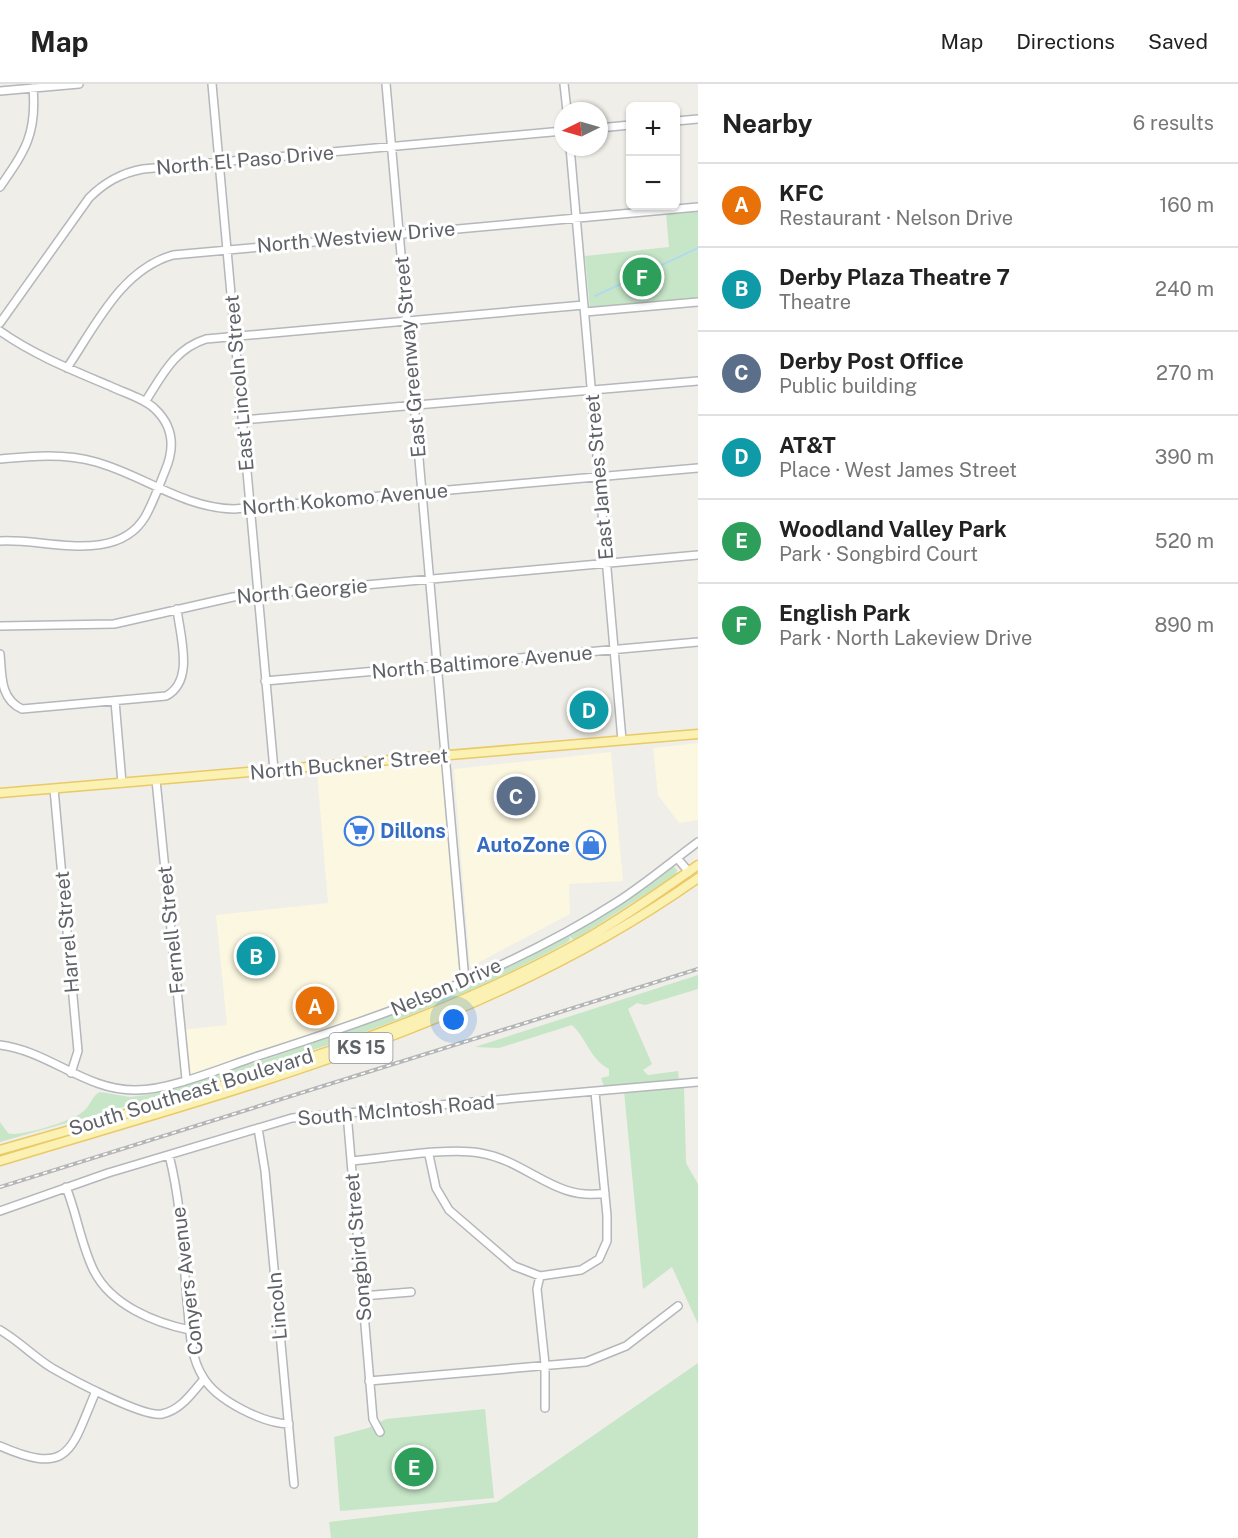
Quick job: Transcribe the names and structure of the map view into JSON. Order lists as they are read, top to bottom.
{
  "streets": {
    "main road": ["North Buckner Street", "KS 15", "South Southeast Boulevard"],
    "street": [
      "North El Paso Drive",
      "North Westview Drive",
      "East Greenway Street",
      "East Lincoln Street",
      "East James Street",
      "North Kokomo Avenue",
      "North Georgie",
      "North Baltimore Avenue",
      "Fernell Street",
      "Harrel Street",
      "Nelson Drive",
      "South McIntosh Road",
      "Songbird Street",
      "Conyers Avenue",
      "Lincoln"
    ]
  },
  "crossings": [
    ["North El Paso Drive", "East Greenway Street"],
    ["North El Paso Drive", "East Lincoln Street"],
    ["North Westview Drive", "East Greenway Street"],
    ["North Westview Drive", "East Lincoln Street"],
    ["North Westview Drive", "East James Street"],
    ["East Greenway Street", "North Kokomo Avenue"],
    ["East Greenway Street", "North Georgie"],
    ["East Greenway Street", "North Baltimore Avenue"],
    ["East Greenway Street", "North Buckner Street"],
    ["East Greenway Street", "Nelson Drive"],
    ["East Lincoln Street", "North Kokomo Avenue"],
    ["East Lincoln Street", "North Georgie"],
    ["East Lincoln Street", "North Baltimore Avenue"],
    ["East Lincoln Street", "North Buckner Street"],
    ["East James Street", "North Kokomo Avenue"],
    ["East James Street", "North Georgie"],
    ["East James Street", "North Baltimore Avenue"],
    ["East James Street", "North Buckner Street"],
    ["North Buckner Street", "Fernell Street"],
    ["North Buckner Street", "Harrel Street"],
    ["Fernell Street", "Nelson Drive"],
    ["Harrel Street", "Nelson Drive"],
    ["South McIntosh Road", "Songbird Street"],
    ["South McIntosh Road", "Conyers Avenue"],
    ["South McIntosh Road", "Lincoln"],
    ["Conyers Avenue", "Lincoln"]
  ],
  "places": {
    "supermarket": ["Dillons"],
    "shop": ["AutoZone"]
  },
  "north": "left",
  "page": {
    "header": "Map",
    "nav": ["Map", "Directions", "Saved"],
    "heading": ["Nearby", "6 results"],
    "map_buttons": ["+", "−"],
    "list": [
      {
        "mark": "A",
        "name": "KFC",
        "note": "Restaurant · Nelson Drive",
        "value": "160 m"
      },
      {
        "mark": "B",
        "name": "Derby Plaza Theatre 7",
        "note": "Theatre",
        "value": "240 m"
      },
      {
        "mark": "C",
        "name": "Derby Post Office",
        "note": "Public building",
        "value": "270 m"
      },
      {
        "mark": "D",
        "name": "AT&T",
        "note": "Place · West James Street",
        "value": "390 m"
      },
      {
        "mark": "E",
        "name": "Woodland Valley Park",
        "note": "Park · Songbird Court",
        "value": "520 m"
      },
      {
        "mark": "F",
        "name": "English Park",
        "note": "Park · North Lakeview Drive",
        "value": "890 m"
      }
    ],
    "pins": [
      "F",
      "D",
      "C",
      "B",
      "A",
      "E"
    ]
  }
}
